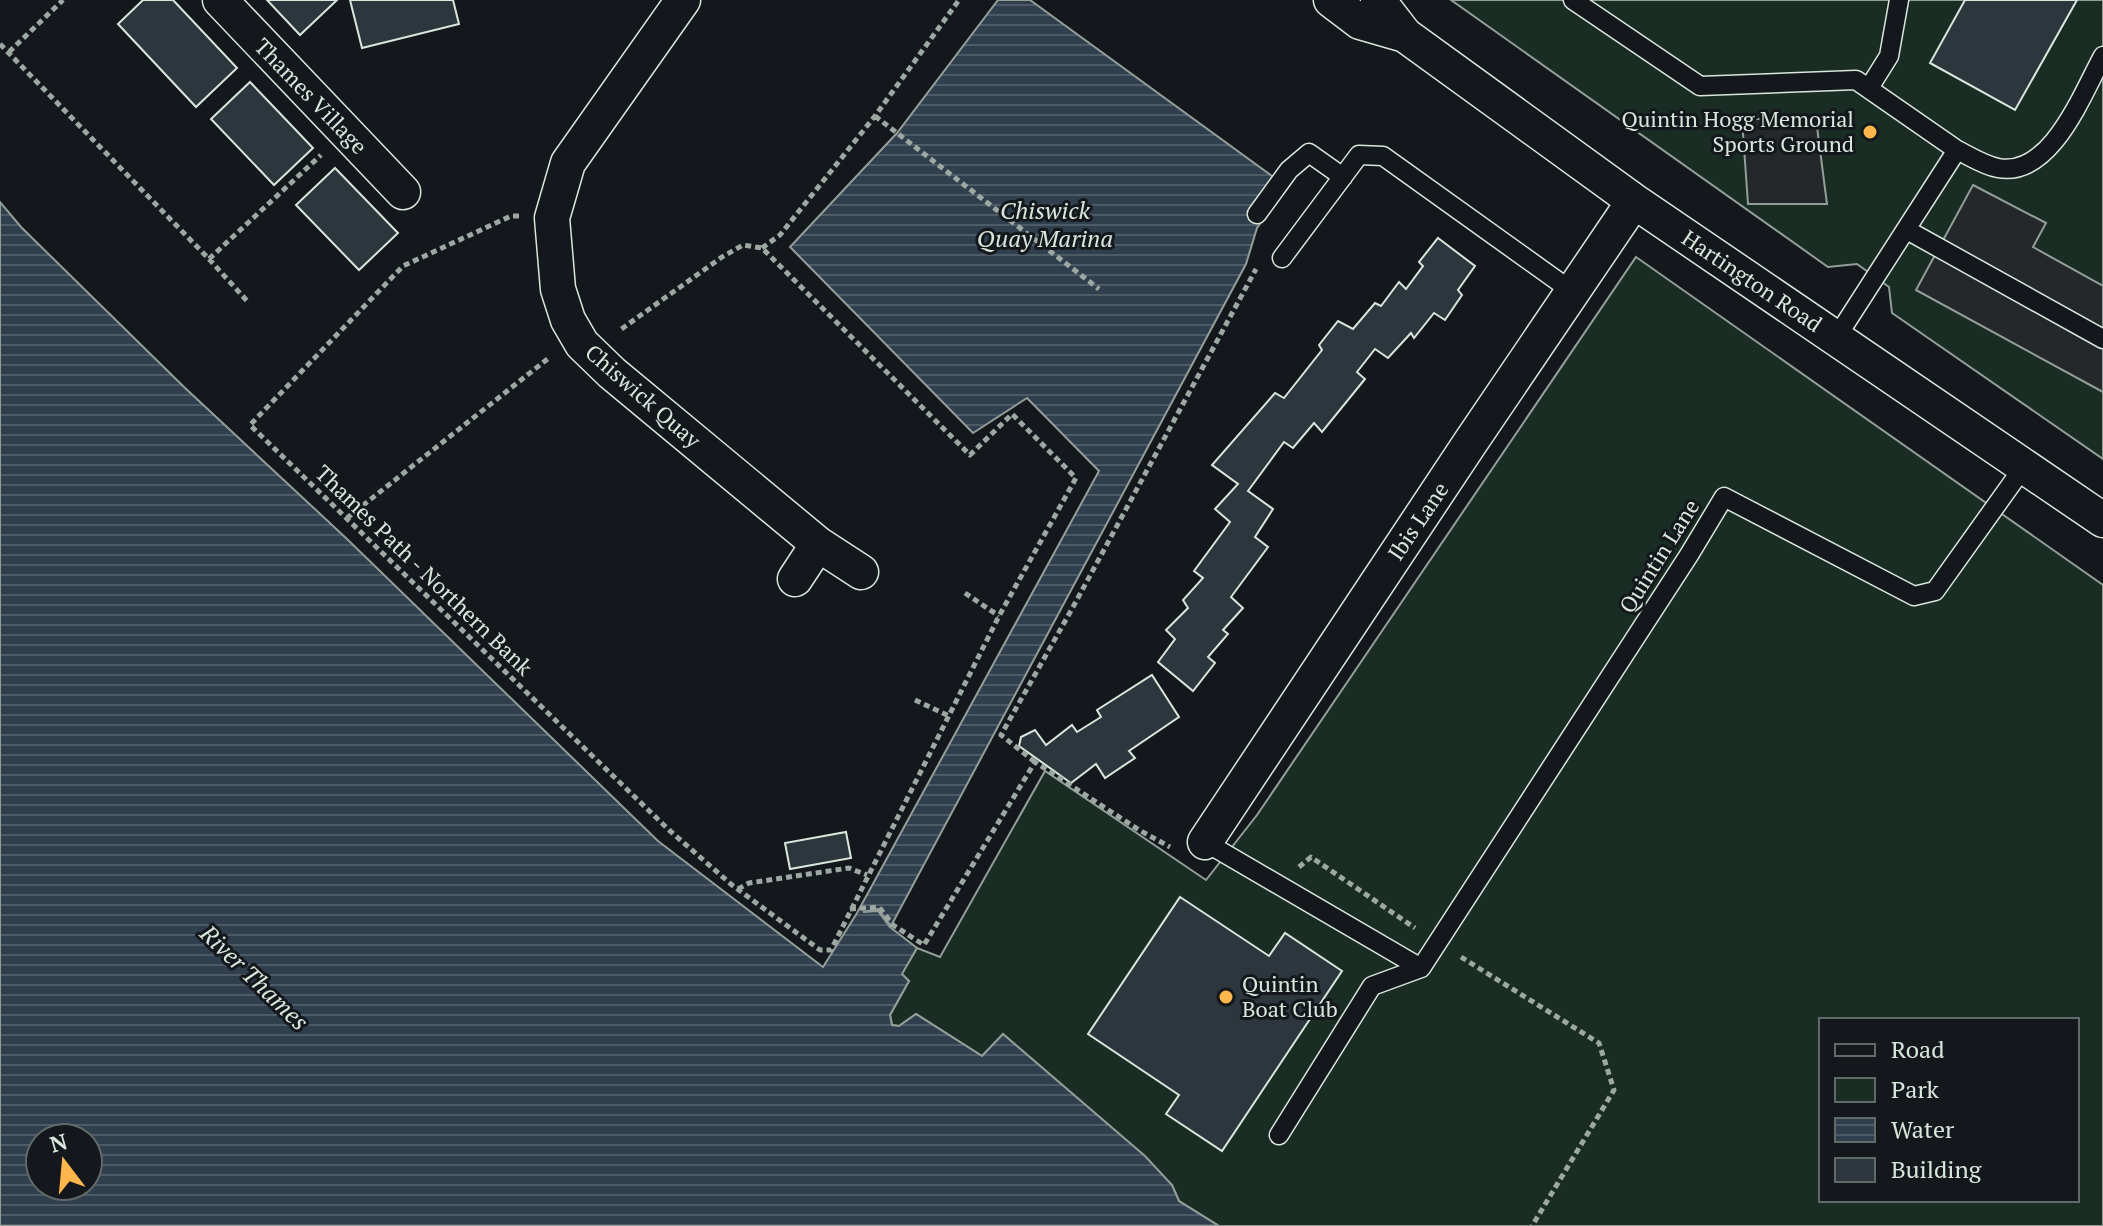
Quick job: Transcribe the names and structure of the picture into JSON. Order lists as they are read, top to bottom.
{
  "streets": {
    "street": [
      "Thames Village",
      "Hartington Road",
      "Chiswick Quay",
      "Ibis Lane"
    ],
    "lane": ["Quintin Lane"],
    "path": ["Thames Path - Northern Bank"]
  },
  "crossings": [
    ["Hartington Road", "Ibis Lane"],
    ["Hartington Road", "Quintin Lane"],
    ["Chiswick Quay", "Thames Path - Northern Bank"]
  ],
  "water": ["Chiswick Quay Marina", "River Thames"],
  "places": ["Quintin Hogg Memorial Sports Ground", "Quintin Boat Club"],
  "legend": [
    "Road",
    "Park",
    "Water",
    "Building"
  ],
  "north": "top"
}
